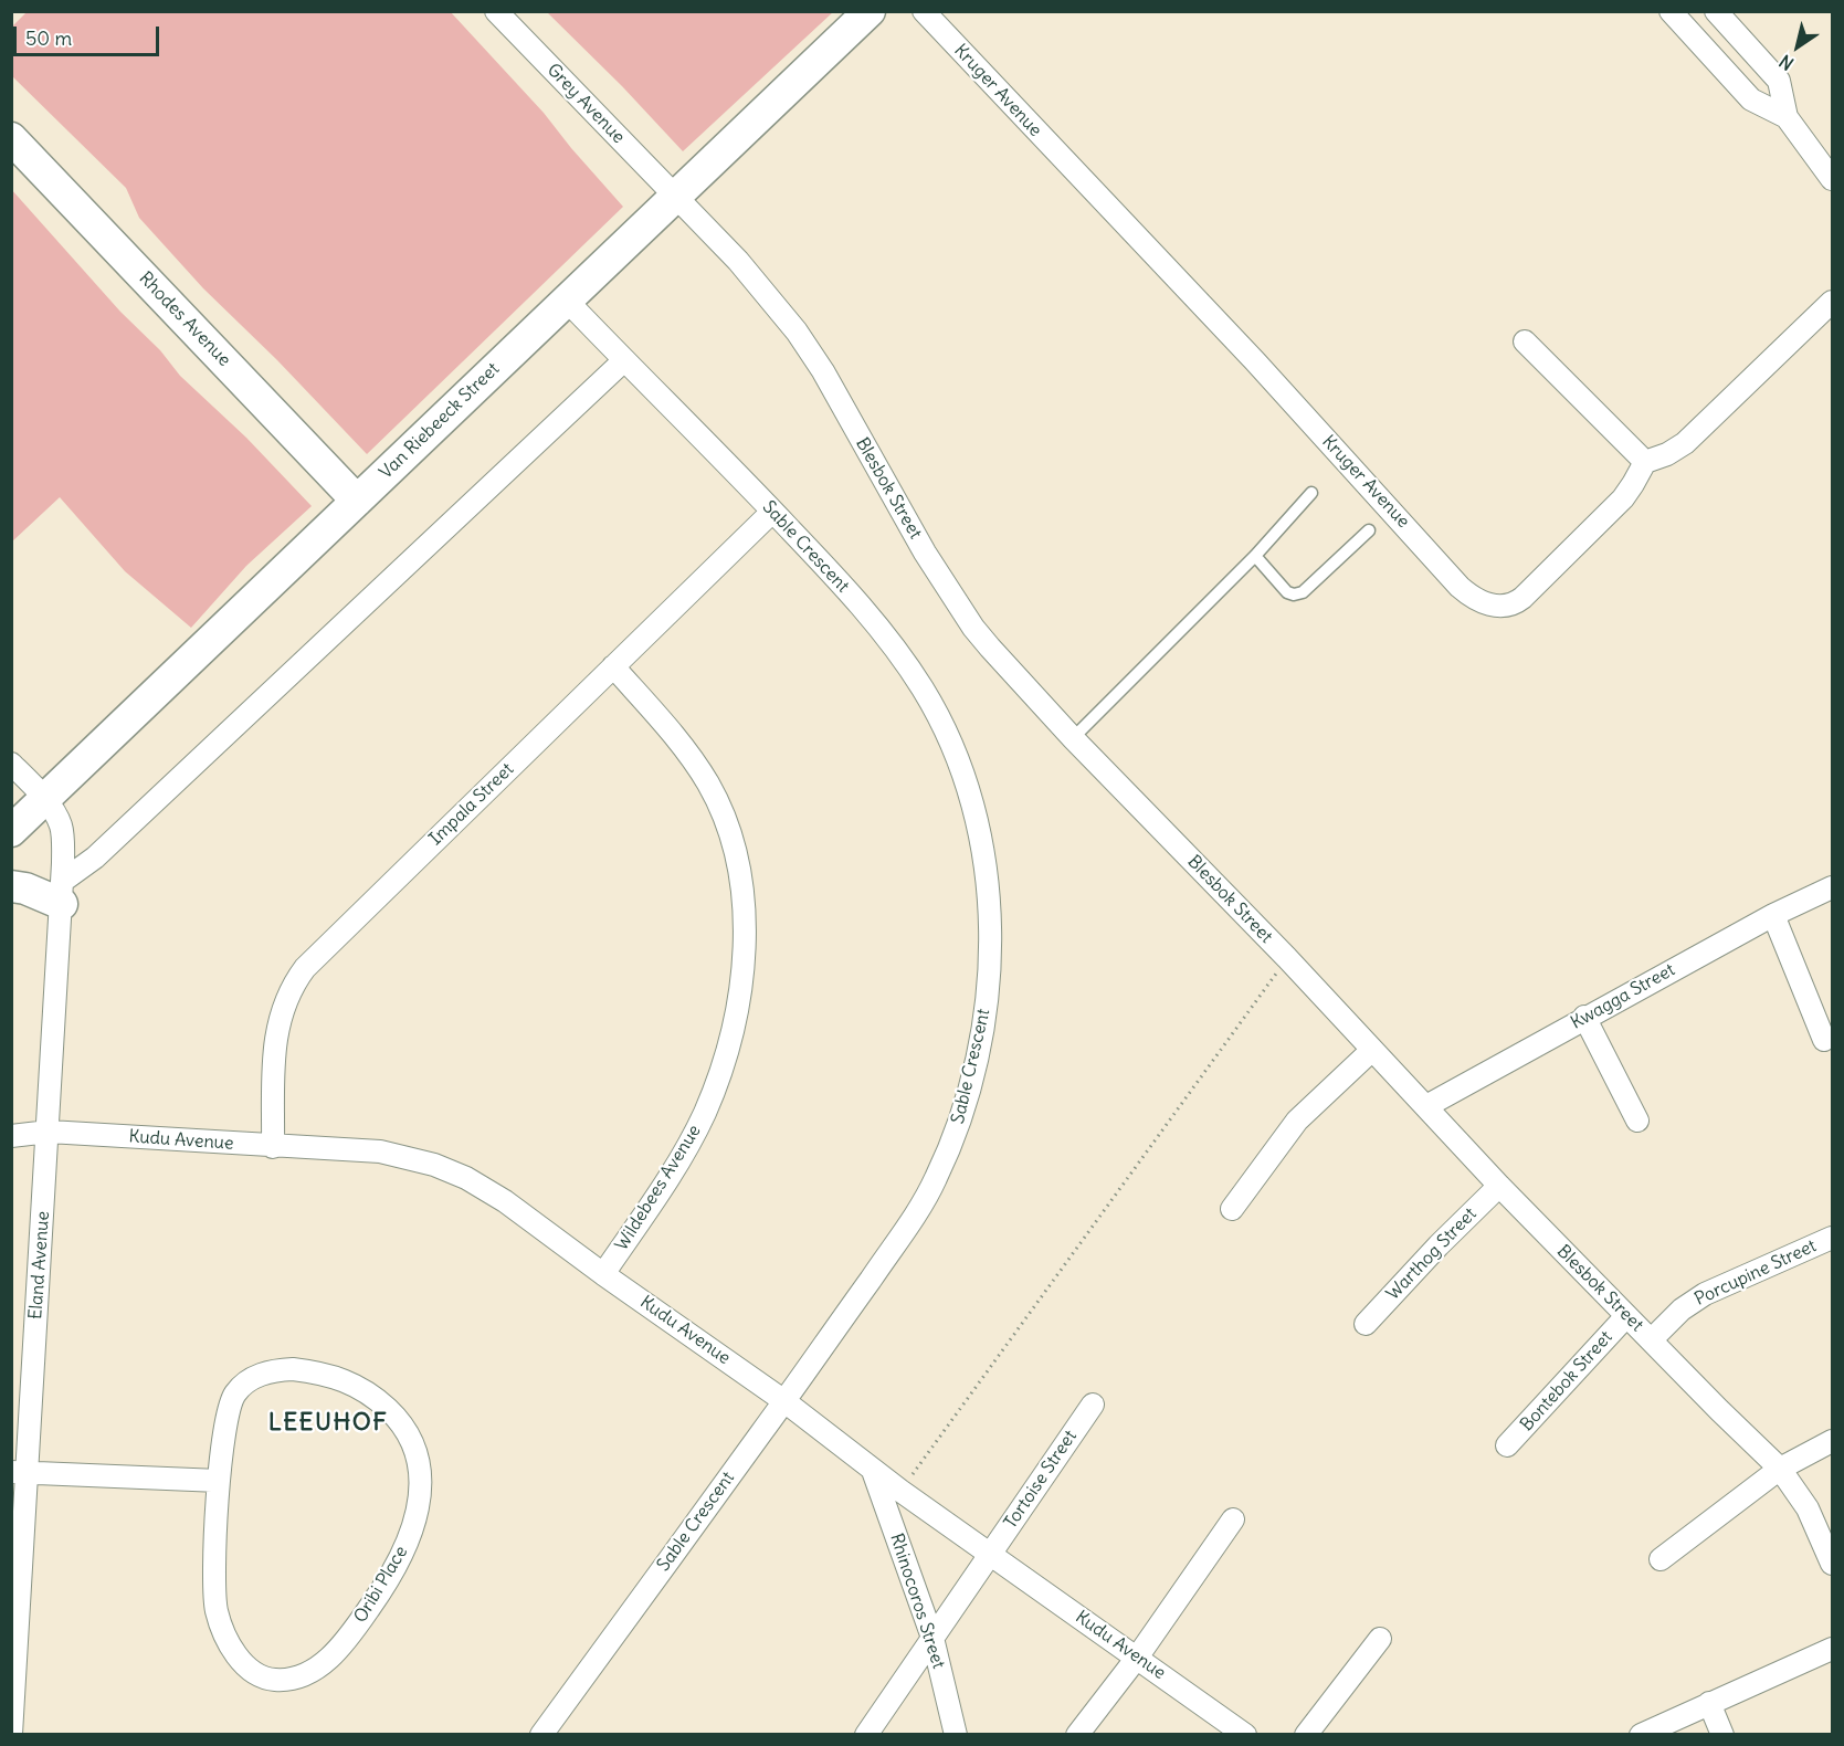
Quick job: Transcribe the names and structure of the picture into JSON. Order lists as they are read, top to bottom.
{
  "streets": {
    "street": [
      "Kruger Avenue",
      "Grey Avenue",
      "Rhodes Avenue",
      "Van Riebeeck Street",
      "Blesbok Street",
      "Sable Crescent",
      "Impala Street",
      "Kwagga Street",
      "Kudu Avenue",
      "Wildebees Avenue",
      "Warthog Street",
      "Eland Avenue",
      "Porcupine Street",
      "Bontebok Street",
      "Tortoise Street",
      "Oribi Place",
      "Rhinocoros Street"
    ]
  },
  "crossings": [
    ["Grey Avenue", "Van Riebeeck Street"],
    ["Grey Avenue", "Blesbok Street"],
    ["Rhodes Avenue", "Van Riebeeck Street"],
    ["Van Riebeeck Street", "Blesbok Street"],
    ["Van Riebeeck Street", "Sable Crescent"],
    ["Van Riebeeck Street", "Eland Avenue"],
    ["Blesbok Street", "Kwagga Street"],
    ["Blesbok Street", "Warthog Street"],
    ["Blesbok Street", "Porcupine Street"],
    ["Blesbok Street", "Bontebok Street"],
    ["Sable Crescent", "Impala Street"],
    ["Sable Crescent", "Kudu Avenue"],
    ["Impala Street", "Kudu Avenue"],
    ["Impala Street", "Wildebees Avenue"],
    ["Kudu Avenue", "Wildebees Avenue"],
    ["Kudu Avenue", "Eland Avenue"],
    ["Kudu Avenue", "Tortoise Street"],
    ["Kudu Avenue", "Rhinocoros Street"],
    ["Tortoise Street", "Rhinocoros Street"]
  ],
  "districts": ["LEEUHOF"],
  "scale_bar": "50 m",
  "north": "bottom left"
}
